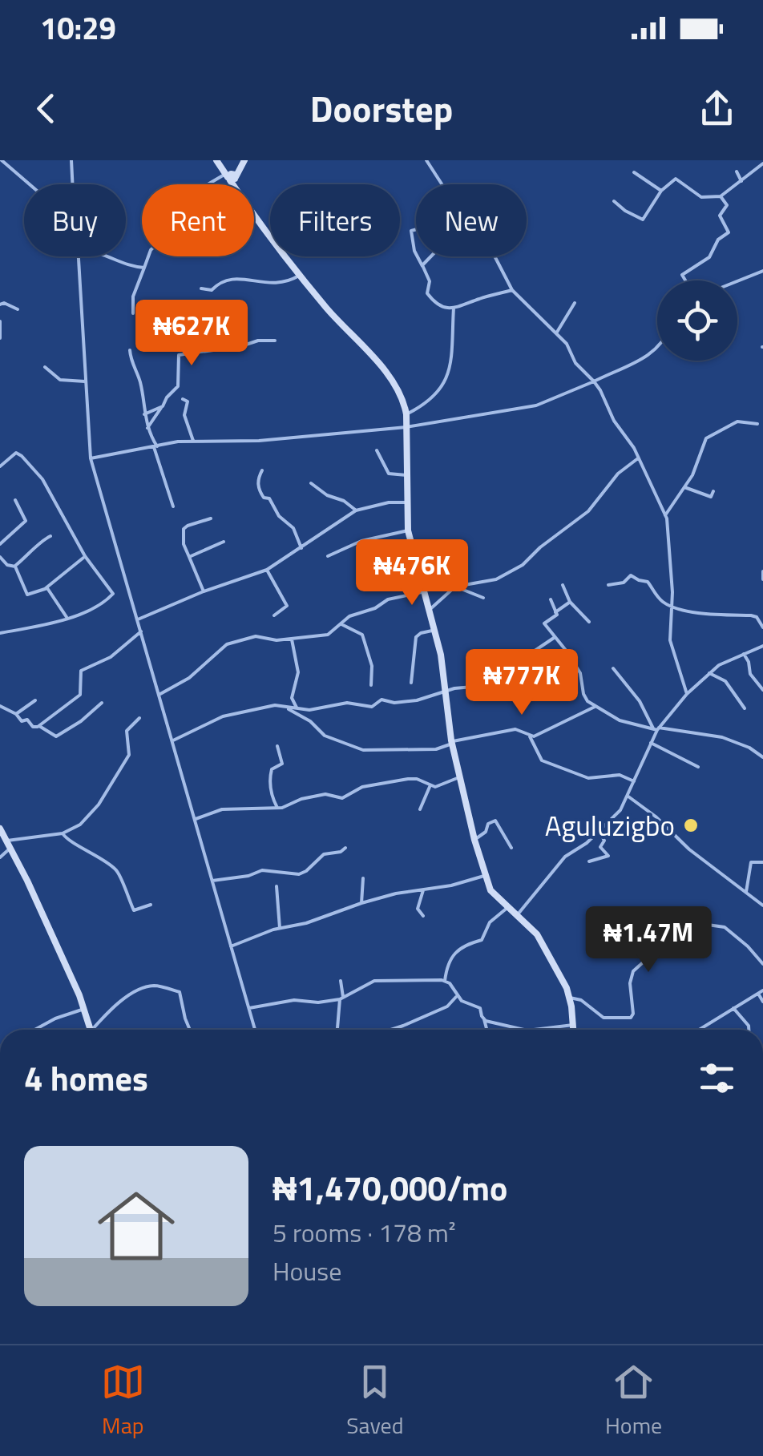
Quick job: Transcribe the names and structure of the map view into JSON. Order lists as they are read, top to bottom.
{
  "places": ["Aguluzigbo"],
  "page": {
    "status": "10:29",
    "header": "Doorstep",
    "chip": [
      "Buy",
      "Rent",
      "Filters",
      "New"
    ],
    "price": [
      "₦627K",
      "₦476K",
      "₦777K",
      "₦1.47M"
    ],
    "heading": "4 homes",
    "list": [
      {
        "name": "₦1,470,000/mo",
        "note": "5 rooms · 178 m² · House"
      }
    ],
    "tabs": ["Map", "Saved", "Home"]
  }
}
